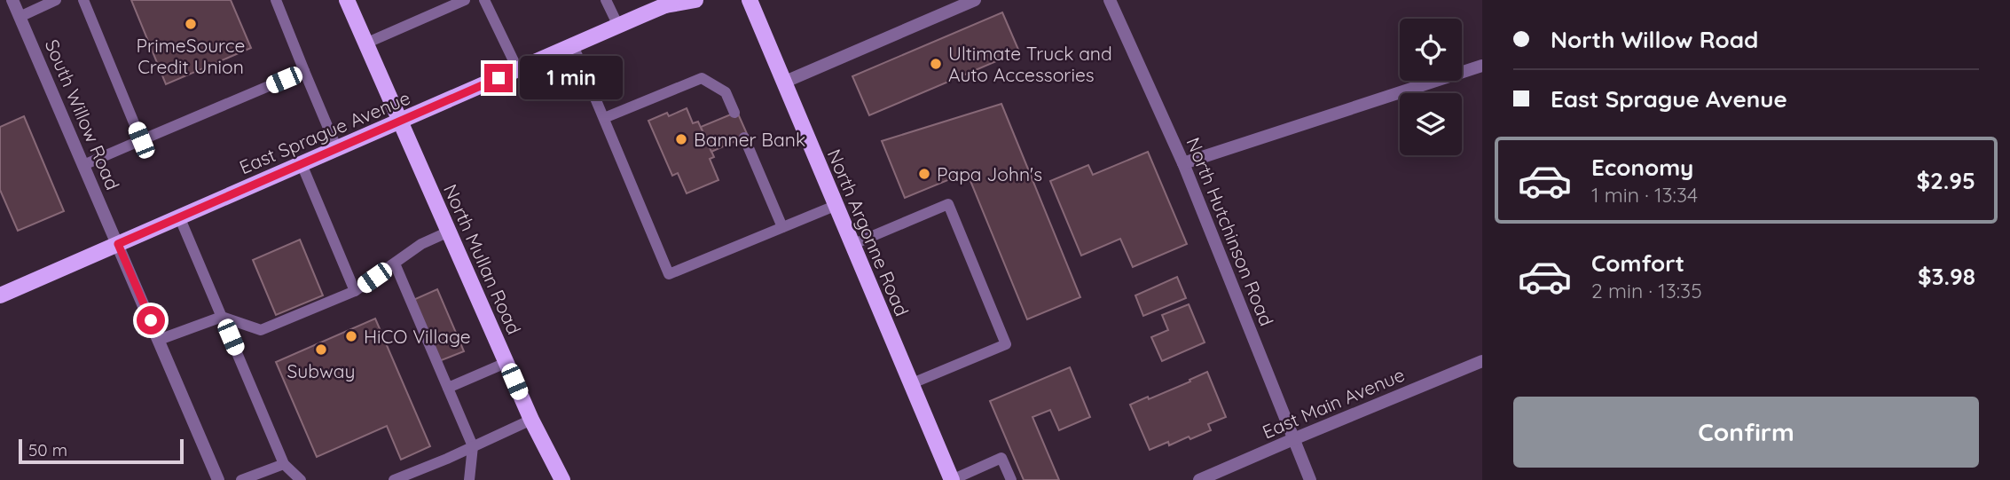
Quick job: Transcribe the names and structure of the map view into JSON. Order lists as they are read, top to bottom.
{
  "streets": {
    "main road": ["East Sprague Avenue", "North Argonne Road", "North Mullan Road"],
    "street": ["South Willow Road", "North Hutchinson Road", "East Main Avenue"]
  },
  "crossings": [
    ["South Willow Road", "East Sprague Avenue"],
    ["East Sprague Avenue", "North Mullan Road"],
    ["North Hutchinson Road", "East Main Avenue"]
  ],
  "places": [
    "PrimeSource Credit Union",
    "Ultimate Truck and Auto Accessories",
    "Banner Bank",
    "Papa John's",
    "HiCO Village",
    "Subway"
  ],
  "scale_bar": "50 m",
  "page": {
    "banner": ["North Willow Road", "East Sprague Avenue"],
    "bubble": "1 min",
    "list": [
      {
        "name": "Economy",
        "note": "1 min · 13:34",
        "value": "$2.95"
      },
      {
        "name": "Comfort",
        "note": "2 min · 13:35",
        "value": "$3.98"
      }
    ],
    "buttons": "Confirm",
    "scale": "50 m"
  }
}
